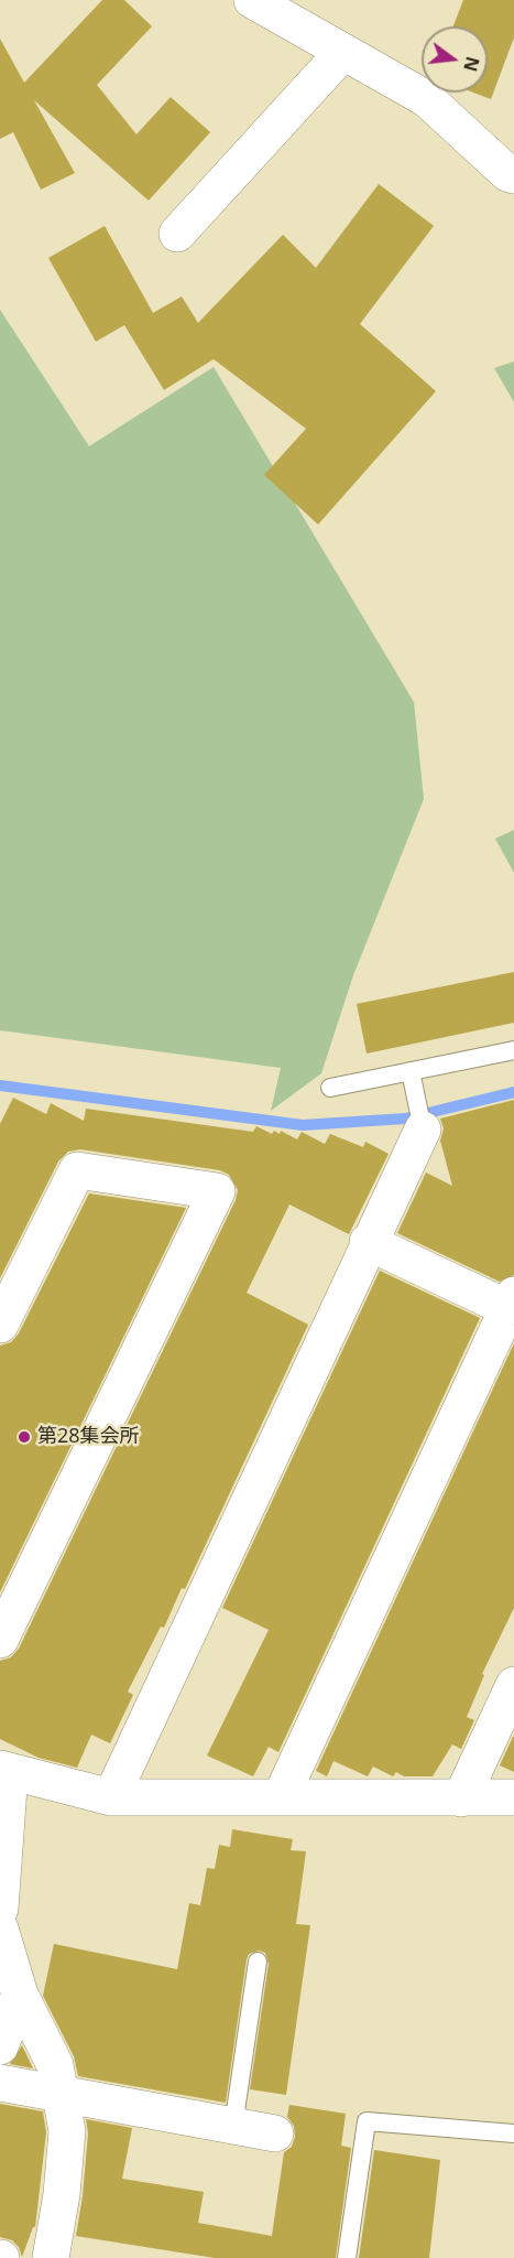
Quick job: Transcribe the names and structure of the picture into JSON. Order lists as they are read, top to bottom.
{
  "places": ["第28集会所"],
  "north": "right"
}
